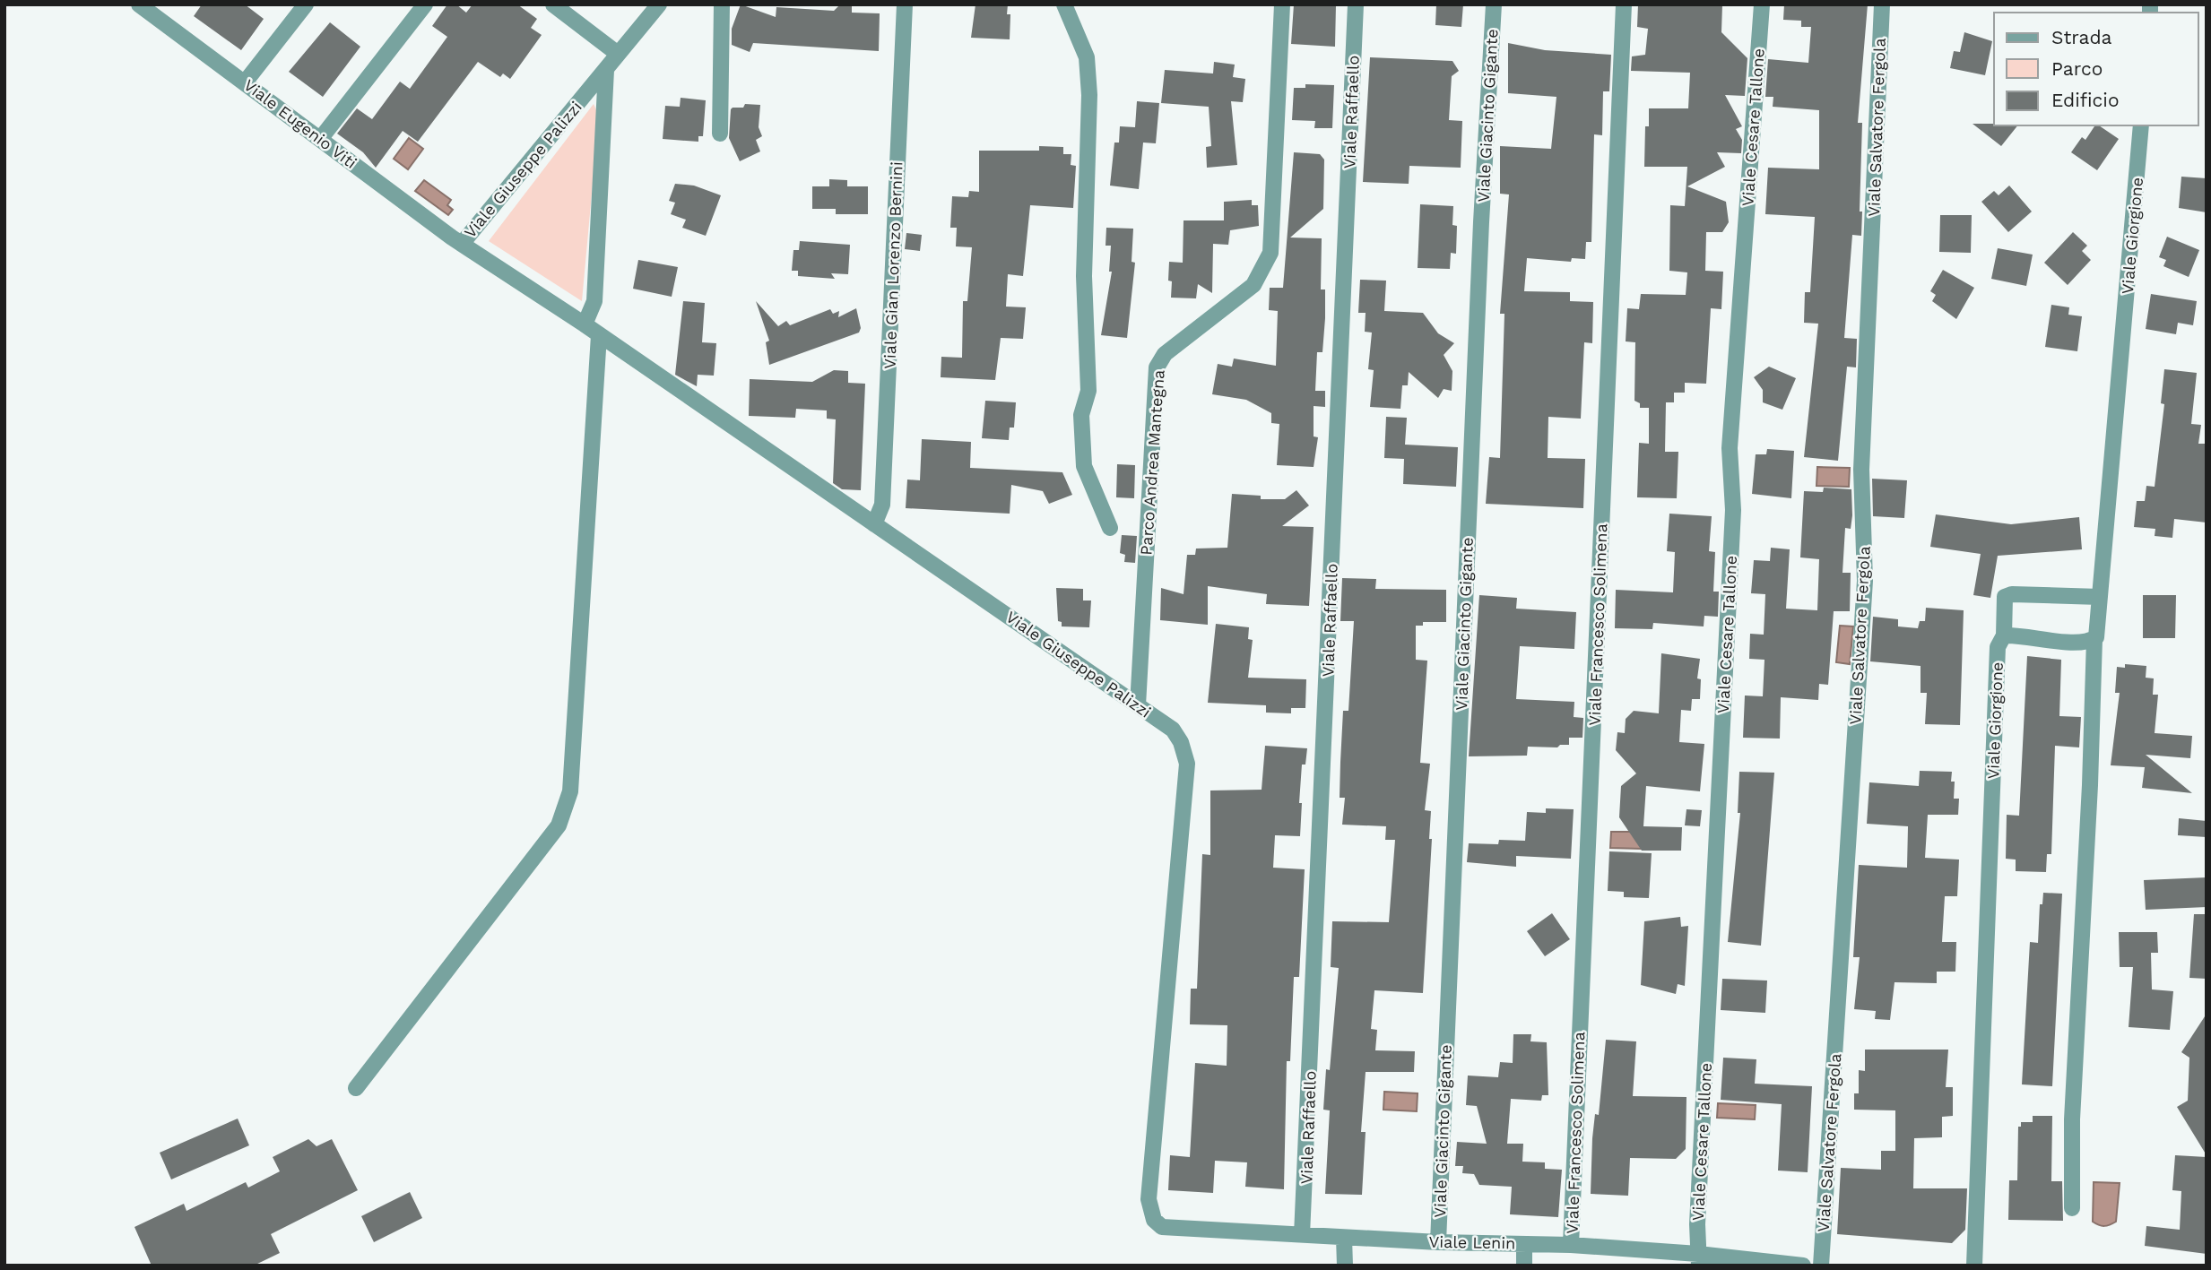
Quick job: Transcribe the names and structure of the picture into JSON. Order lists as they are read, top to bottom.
{
  "streets": {
    "street": [
      "Viale Raffaello",
      "Viale Giacinto Gigante",
      "Viale Eugenio Viti",
      "Viale Cesare Tallone",
      "Viale Salvatore Fergola",
      "Viale Giuseppe Palizzi",
      "Viale Giorgione",
      "Viale Gian Lorenzo Bernini",
      "Parco Andrea Mantegna",
      "Viale Francesco Solimena",
      "Viale Lenin"
    ]
  },
  "crossings": [
    ["Viale Raffaello", "Viale Lenin"],
    ["Viale Giacinto Gigante", "Viale Lenin"],
    ["Viale Eugenio Viti", "Viale Giuseppe Palizzi"],
    ["Viale Cesare Tallone", "Viale Lenin"],
    ["Viale Giuseppe Palizzi", "Viale Gian Lorenzo Bernini"],
    ["Viale Giuseppe Palizzi", "Parco Andrea Mantegna"],
    ["Viale Giuseppe Palizzi", "Viale Lenin"],
    ["Viale Francesco Solimena", "Viale Lenin"]
  ],
  "legend": ["Strada", "Parco", "Edificio"]
}
